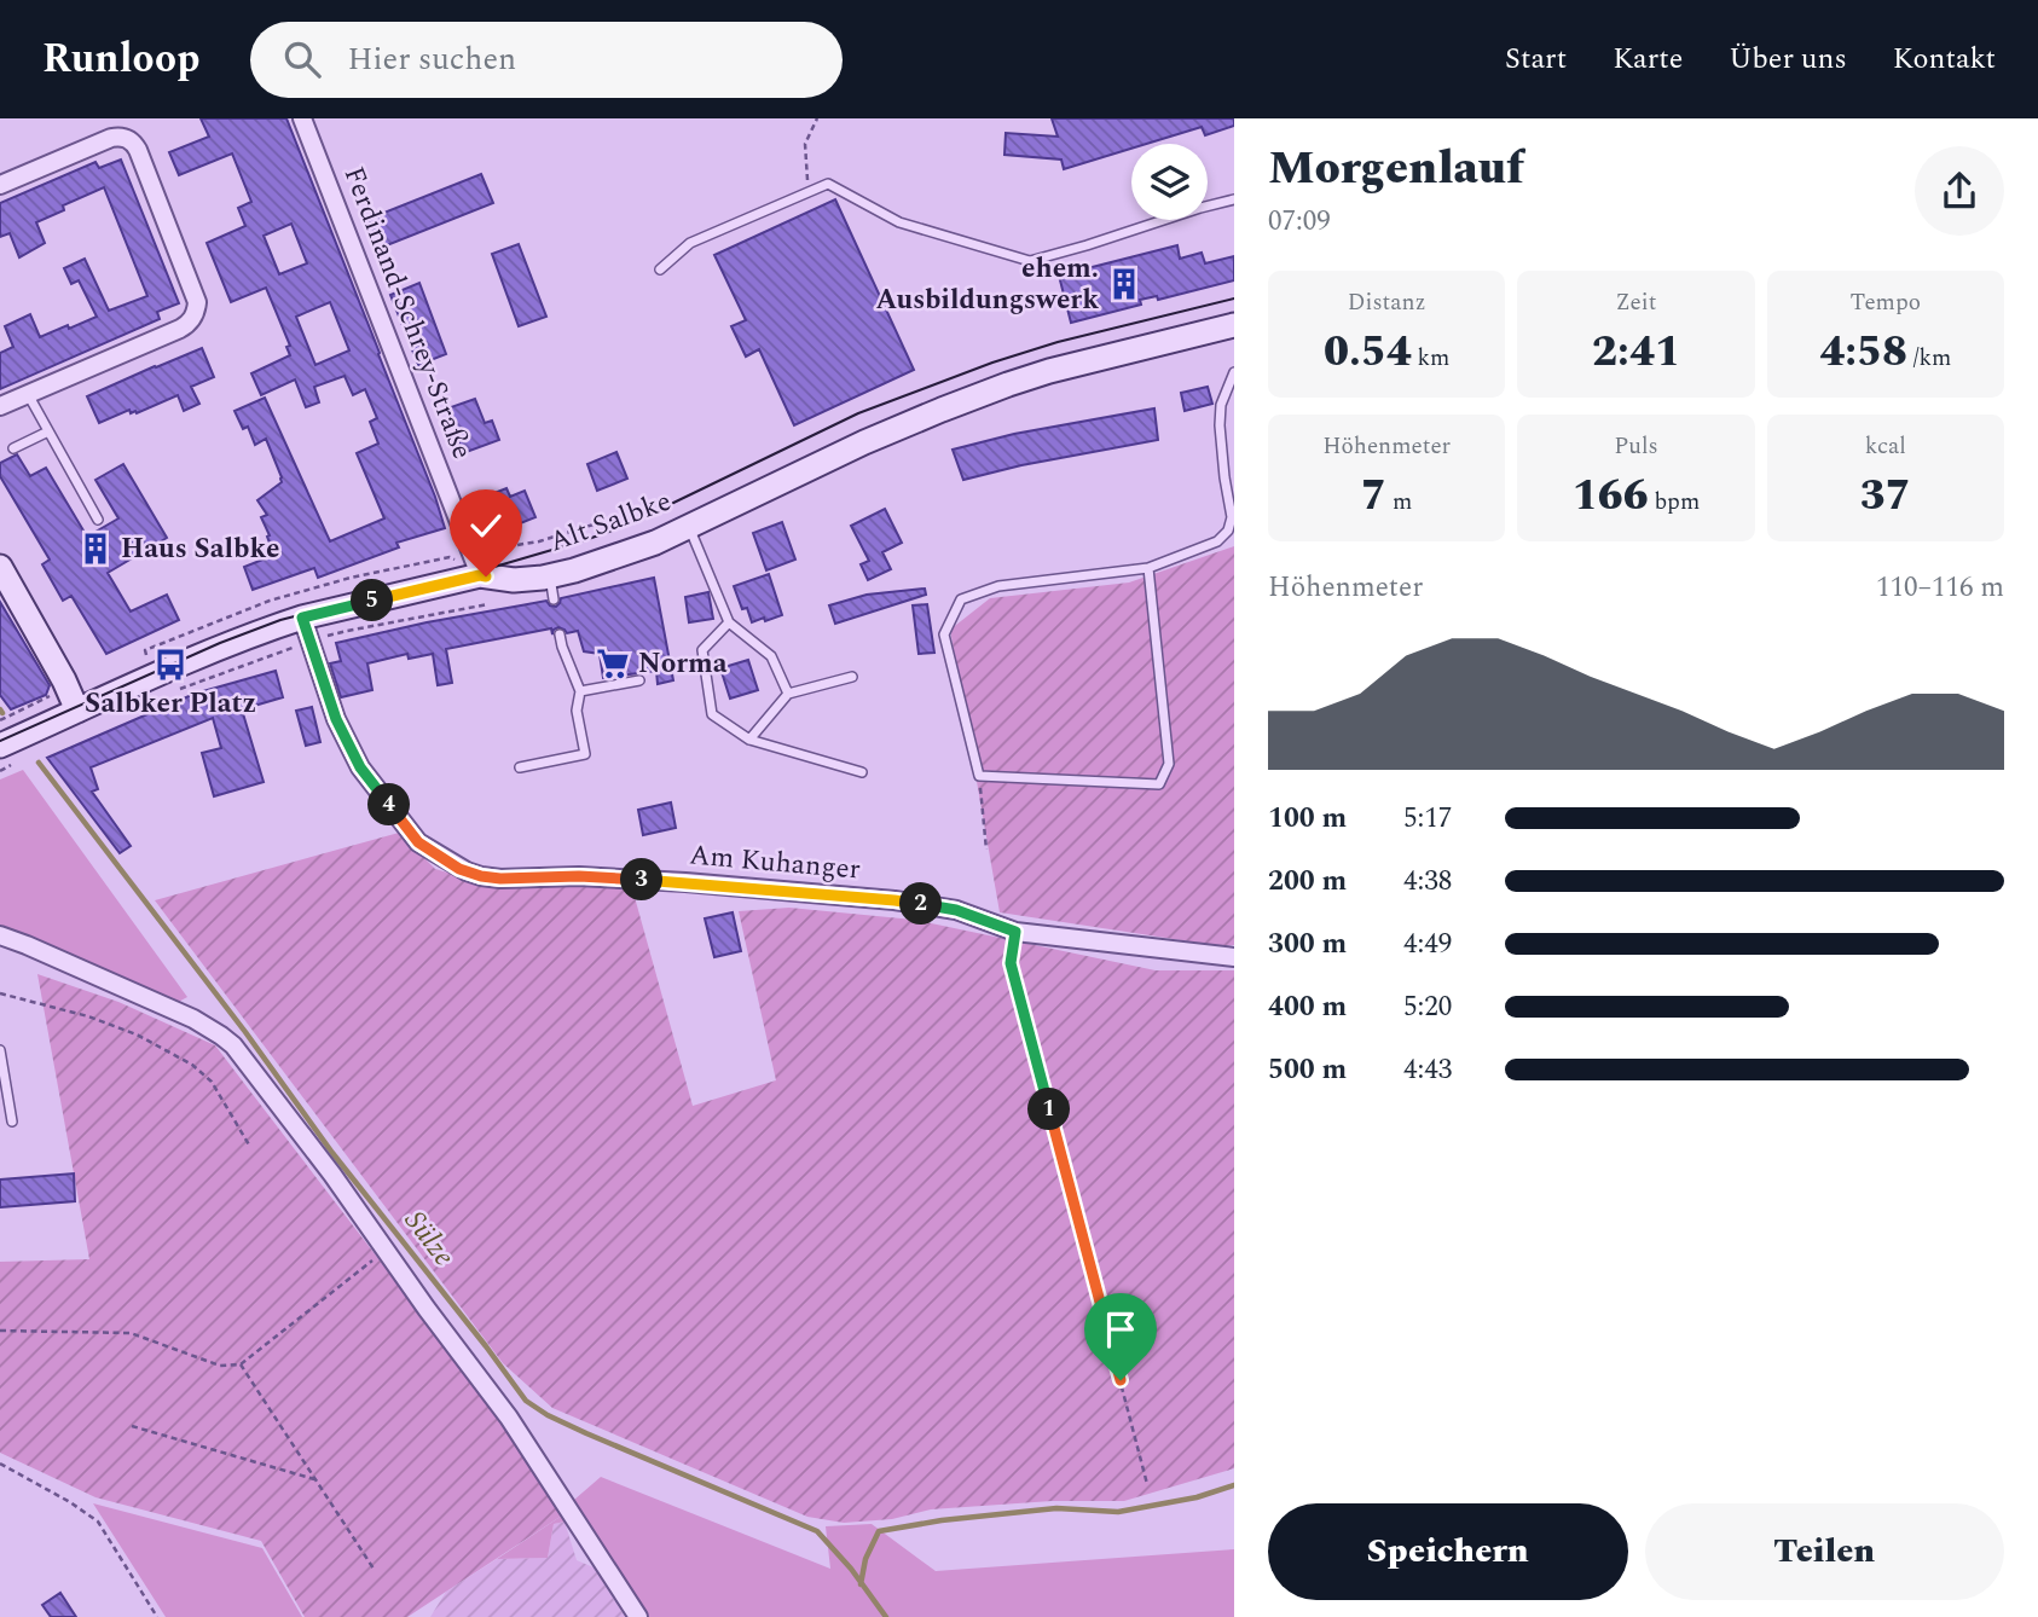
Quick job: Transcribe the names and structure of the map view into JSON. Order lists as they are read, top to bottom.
{
  "streets": {
    "main road": ["Alt Salbke"],
    "street": ["Ferdinand-Schrey-Straße", "Am Kuhanger"]
  },
  "crossings": [
    ["Ferdinand-Schrey-Straße", "Alt Salbke"],
    ["Alt Salbke", "Am Kuhanger"]
  ],
  "water": ["Sülze"],
  "places": {
    "building": ["ehem. Ausbildungswerk", "Haus Salbke"],
    "supermarket": ["Norma"],
    "bus stop": ["Salbker Platz"]
  },
  "page": {
    "header": "Runloop",
    "search": "Hier suchen",
    "nav": [
      "Start",
      "Karte",
      "Über uns",
      "Kontakt"
    ],
    "heading": ["Morgenlauf", "07:09"],
    "stats": [
      ["Distanz", "0.54 km"],
      ["Zeit", "2:41"],
      ["Tempo", "4:58 /km"],
      ["Höhenmeter", "7 m"],
      ["Puls", "166 bpm"],
      ["kcal", "37"]
    ],
    "chart": ["Höhenmeter", "110–116 m"],
    "pins": [
      "5",
      "4",
      "3",
      "2",
      "1"
    ],
    "list": [
      {
        "name": "100 m",
        "note": "5:17"
      },
      {
        "name": "200 m",
        "note": "4:38"
      },
      {
        "name": "300 m",
        "note": "4:49"
      },
      {
        "name": "400 m",
        "note": "5:20"
      },
      {
        "name": "500 m",
        "note": "4:43"
      }
    ],
    "buttons": ["Speichern", "Teilen"]
  }
}
